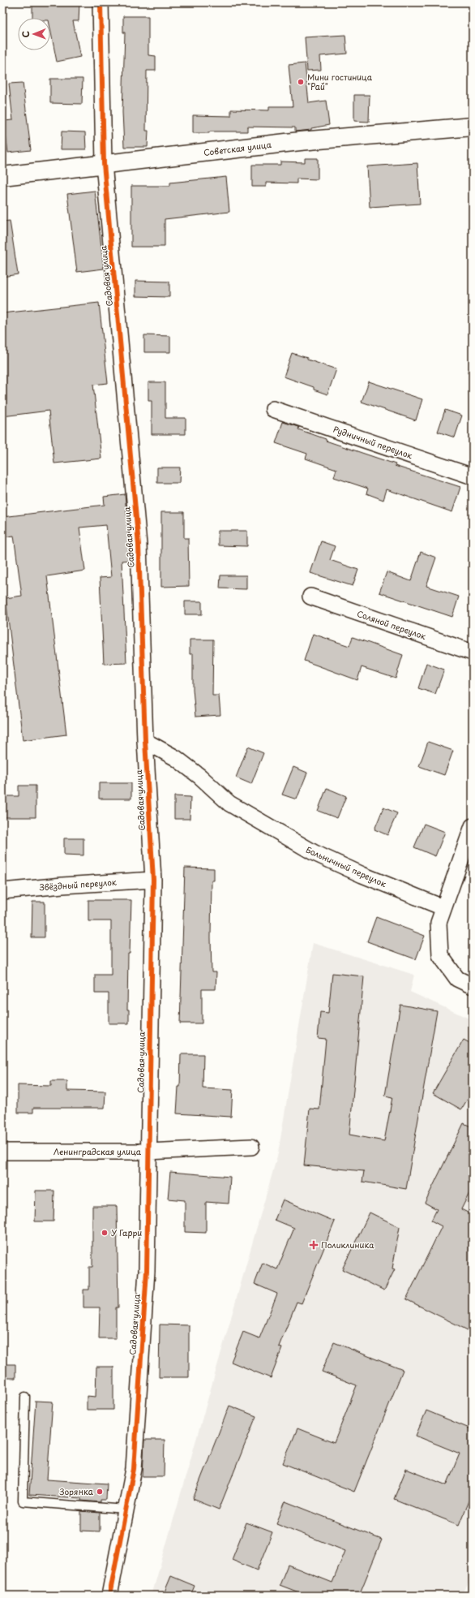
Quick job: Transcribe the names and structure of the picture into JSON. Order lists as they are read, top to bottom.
{
  "streets": {
    "street": [
      "Советская улица",
      "Садовая улица",
      "Рудничный переулок",
      "Соляной переулок",
      "Больничный переулок",
      "Звёздный переулок",
      "Ленинградская улица"
    ]
  },
  "crossings": [
    ["Советская улица", "Садовая улица"],
    ["Садовая улица", "Больничный переулок"],
    ["Садовая улица", "Звёздный переулок"],
    ["Садовая улица", "Ленинградская улица"]
  ],
  "places": {
    "other": ["Мини гостиница \"Рай\"", "У Гарри", "Зорянка"],
    "health": ["Поликлиника"]
  },
  "north": "left"
}
